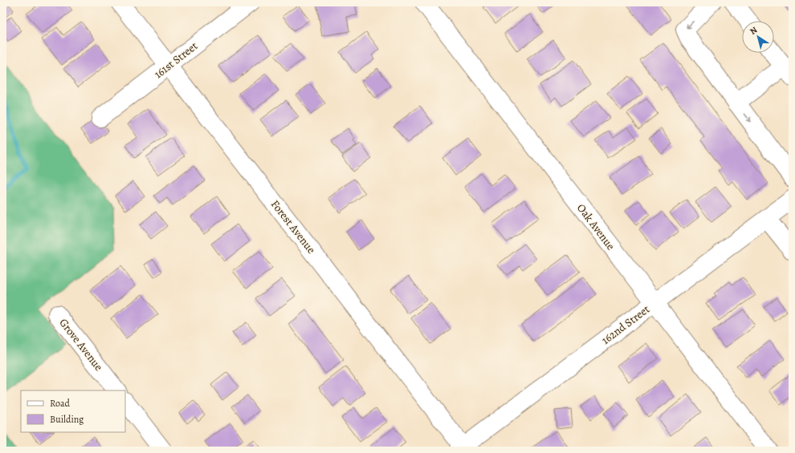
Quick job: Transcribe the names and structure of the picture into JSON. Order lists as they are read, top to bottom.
{
  "streets": {
    "street": [
      "161st Street",
      "Forest Avenue",
      "Oak Avenue",
      "162nd Street",
      "Grove Avenue"
    ]
  },
  "crossings": [
    ["161st Street", "Forest Avenue"],
    ["Forest Avenue", "162nd Street"],
    ["Oak Avenue", "162nd Street"]
  ],
  "legend": ["Road", "Building"],
  "north": "top left"
}
